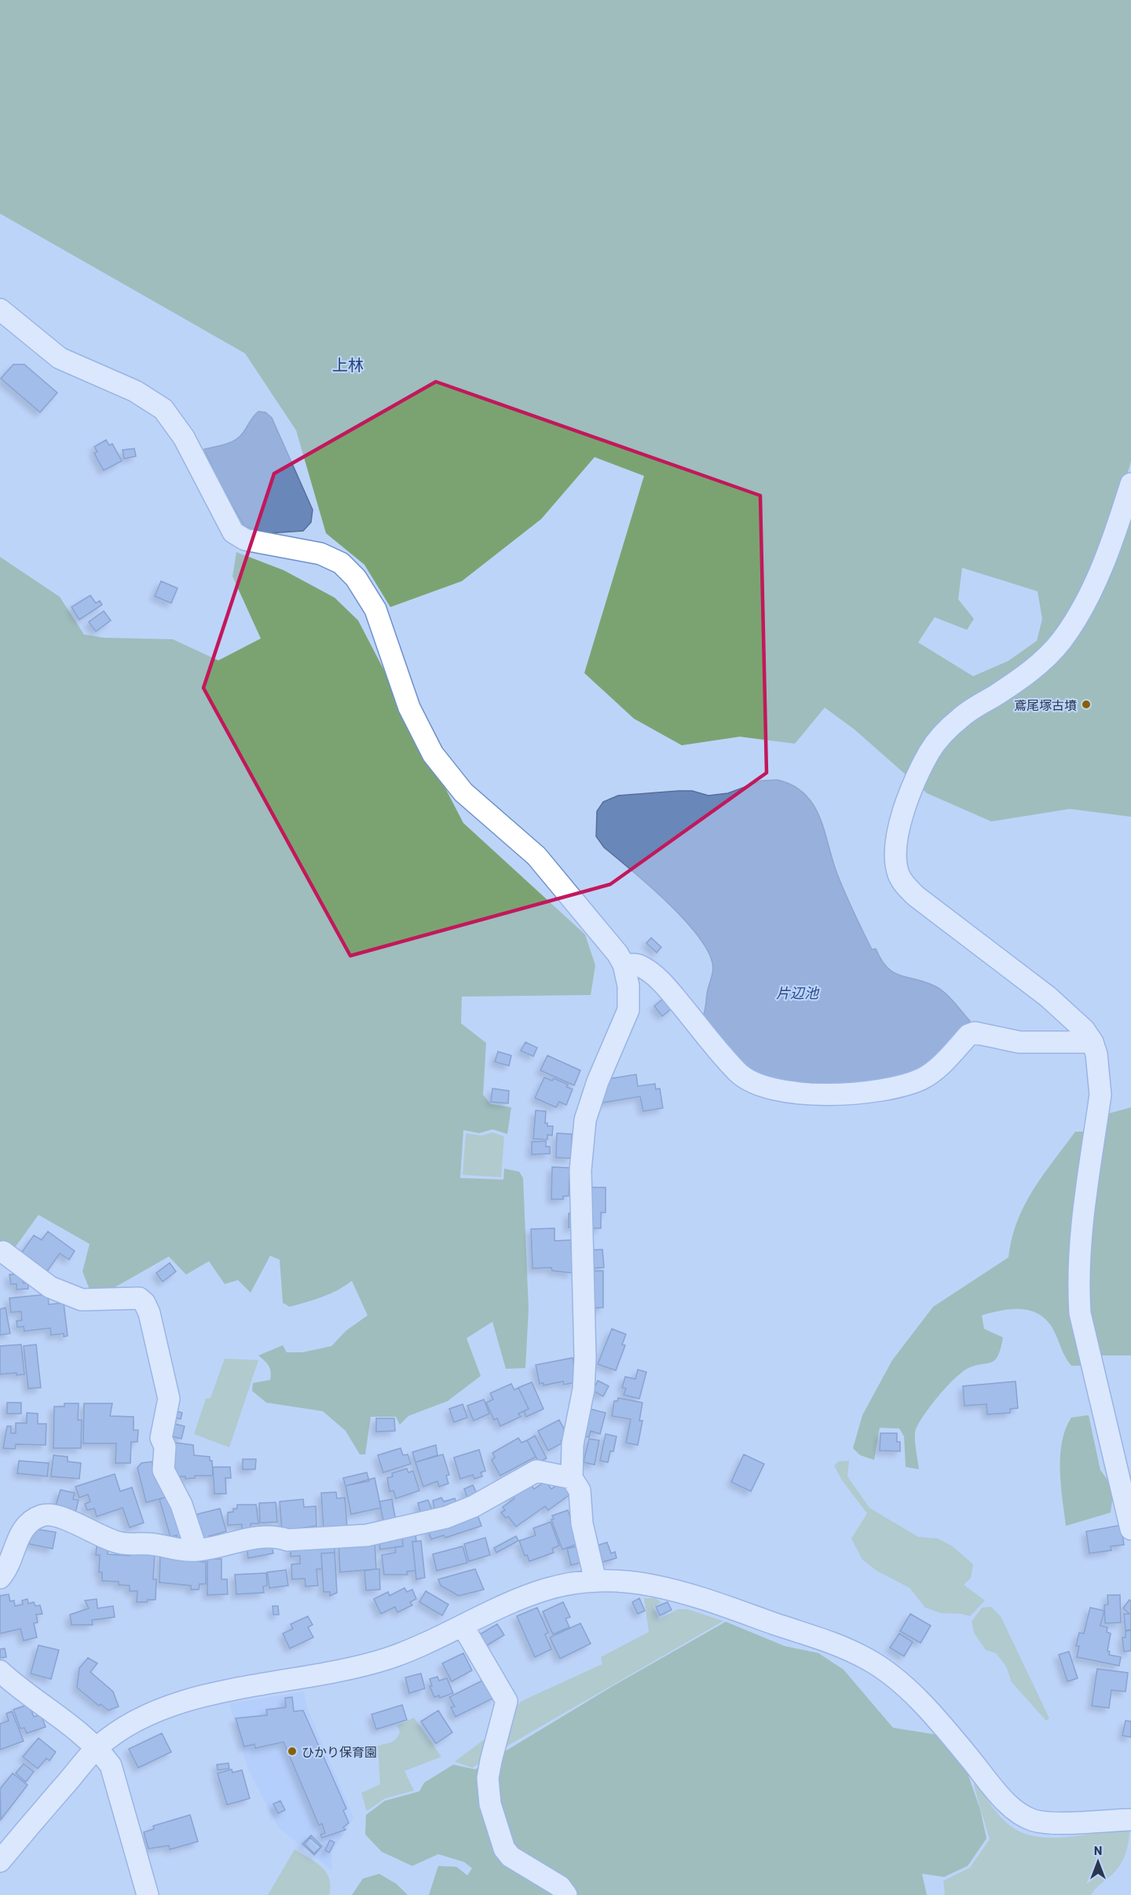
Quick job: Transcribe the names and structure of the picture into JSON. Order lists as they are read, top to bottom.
{
  "districts": ["上林"],
  "water": ["片辺池"],
  "places": ["鳶尾塚古墳", "ひかり保育園"],
  "north": "top"
}
